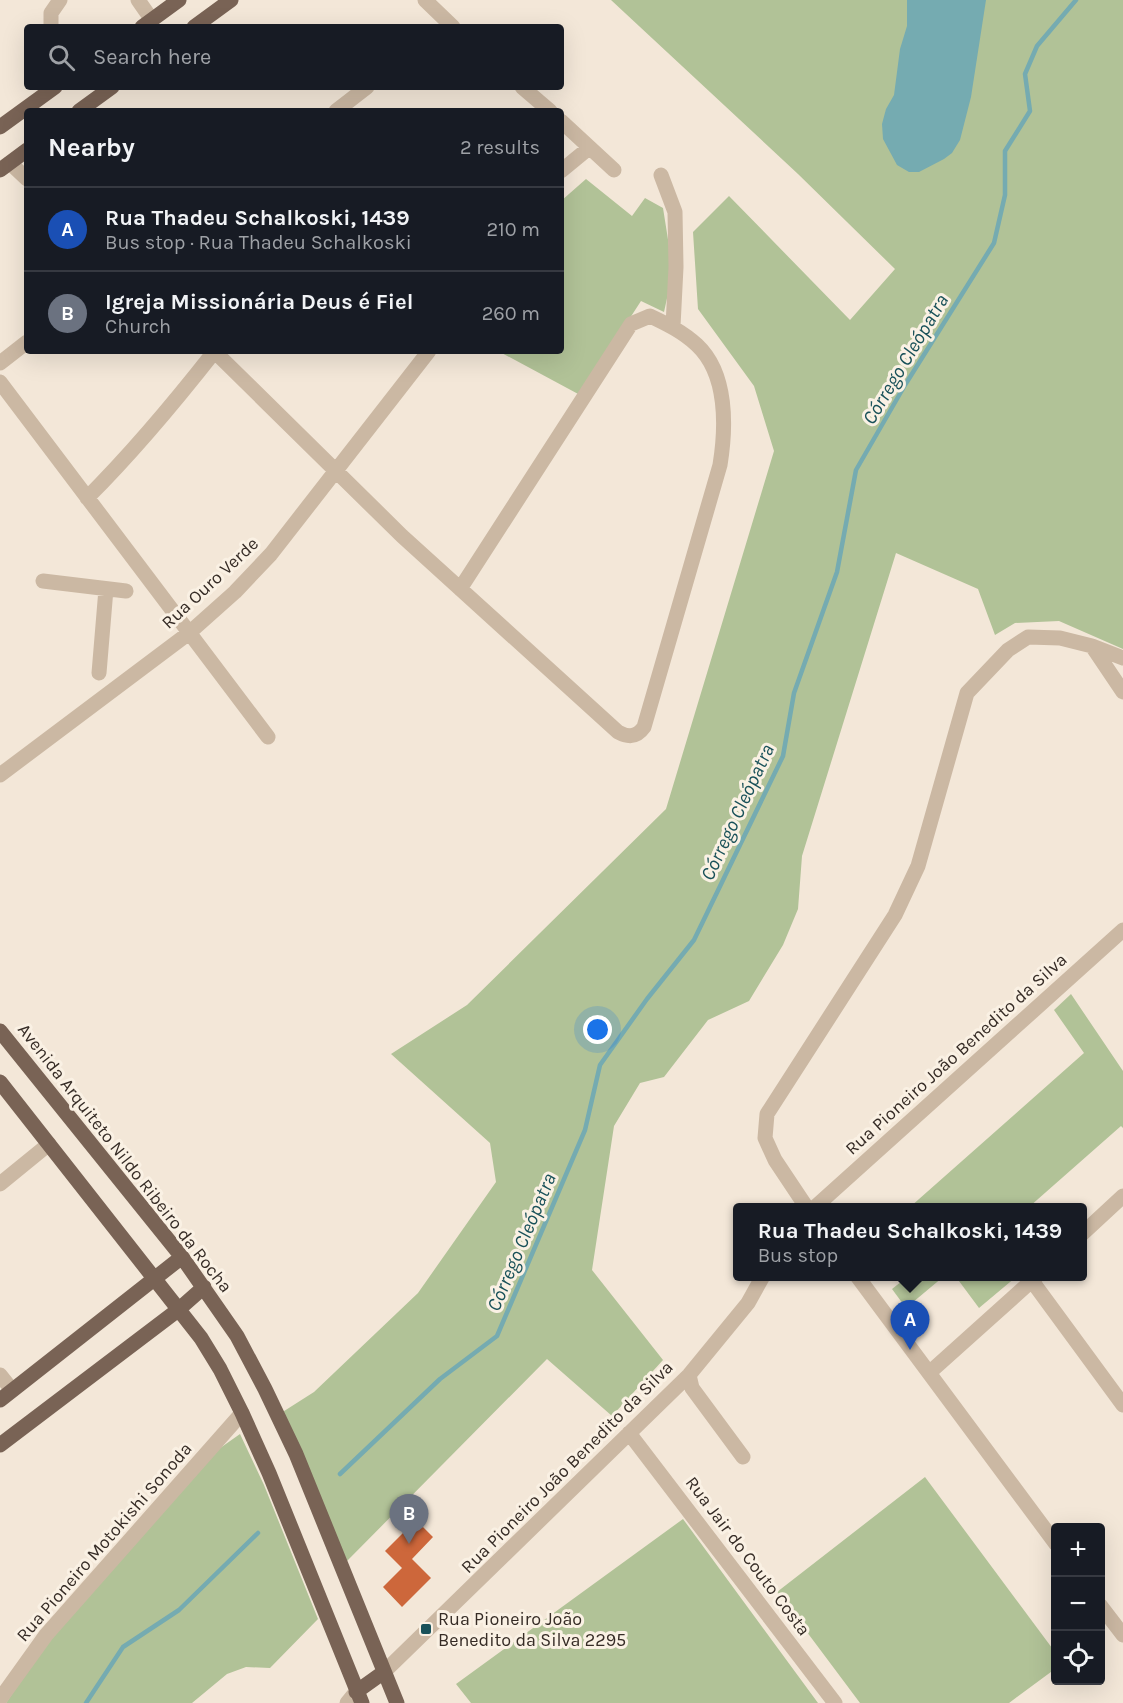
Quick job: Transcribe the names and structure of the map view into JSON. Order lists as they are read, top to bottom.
{
  "streets": {
    "main road": ["Avenida Arquiteto Nildo Ribeiro da Rocha"],
    "street": [
      "Rua Ouro Verde",
      "Rua Pioneiro João Benedito da Silva",
      "Rua Pioneiro Motokishi Sonoda",
      "Rua Jair do Couto Costa"
    ]
  },
  "crossings": [
    ["Rua Pioneiro João Benedito da Silva", "Avenida Arquiteto Nildo Ribeiro da Rocha"],
    ["Rua Pioneiro João Benedito da Silva", "Rua Jair do Couto Costa"]
  ],
  "water": ["Córrego Cleópatra"],
  "places": {
    "transit": ["Rua Pioneiro João Benedito da Silva 2295"]
  },
  "page": {
    "search": "Search here",
    "heading": ["Nearby", "2 results"],
    "list": [
      {
        "mark": "A",
        "name": "Rua Thadeu Schalkoski, 1439",
        "note": "Bus stop · Rua Thadeu Schalkoski",
        "value": "210 m"
      },
      {
        "mark": "B",
        "name": "Igreja Missionária Deus é Fiel",
        "note": "Church",
        "value": "260 m"
      }
    ],
    "popup": ["Rua Thadeu Schalkoski, 1439", "Bus stop"],
    "pins": ["A", "B"],
    "map_buttons": ["+", "−"]
  }
}
